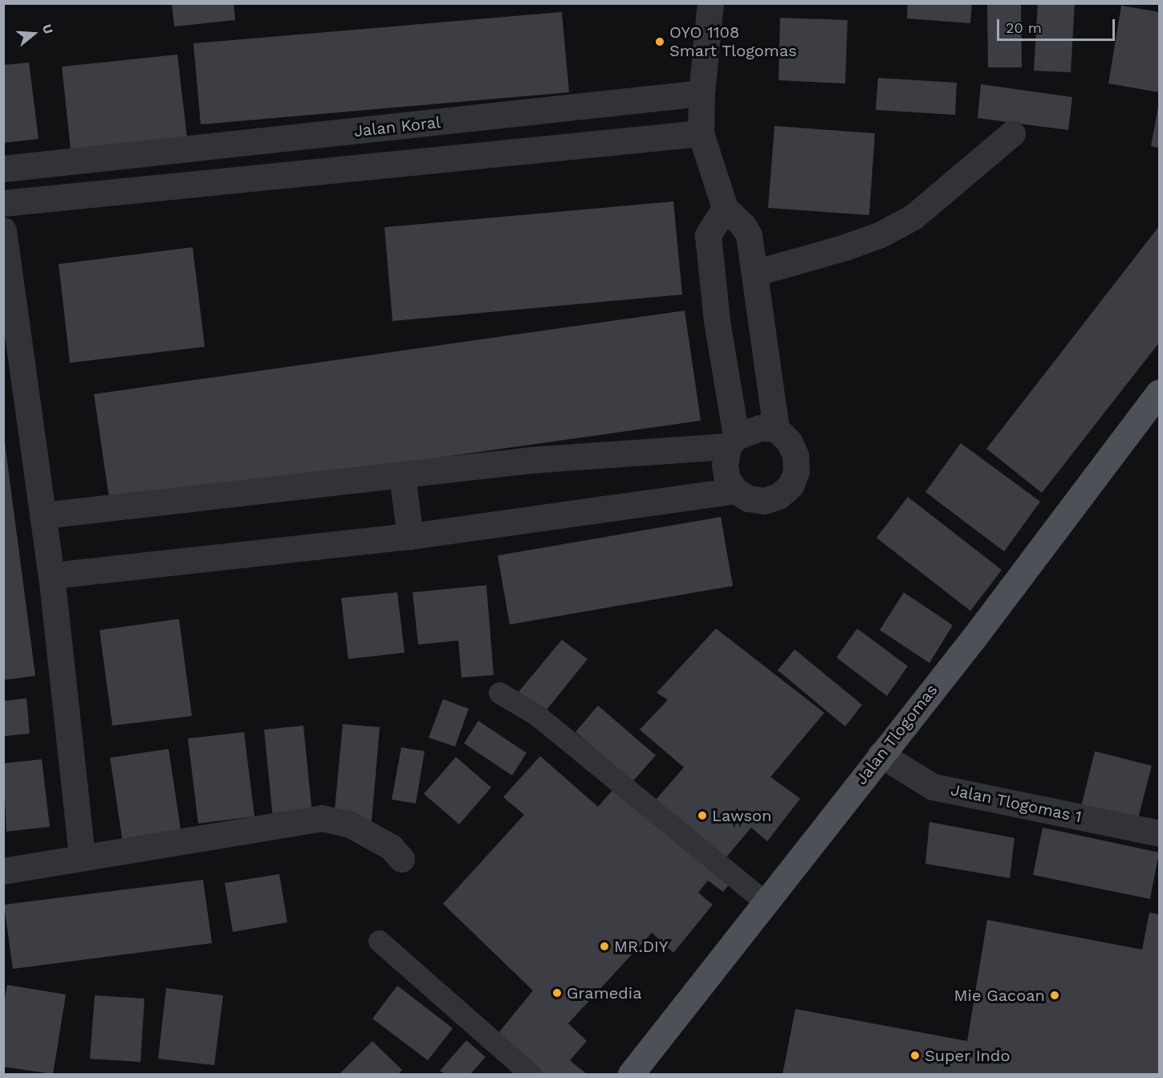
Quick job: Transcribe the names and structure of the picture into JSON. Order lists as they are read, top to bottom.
{
  "streets": {
    "main road": ["Jalan Tlogomas"],
    "street": ["Jalan Koral", "Jalan Tlogomas 1"]
  },
  "crossings": [
    ["Jalan Tlogomas", "Jalan Tlogomas 1"]
  ],
  "places": [
    "OYO 1108 Smart Tlogomas",
    "Lawson",
    "MR.DIY",
    "Gramedia",
    "Mie Gacoan",
    "Super Indo"
  ],
  "scale_bar": "20 m",
  "north": "right"
}
